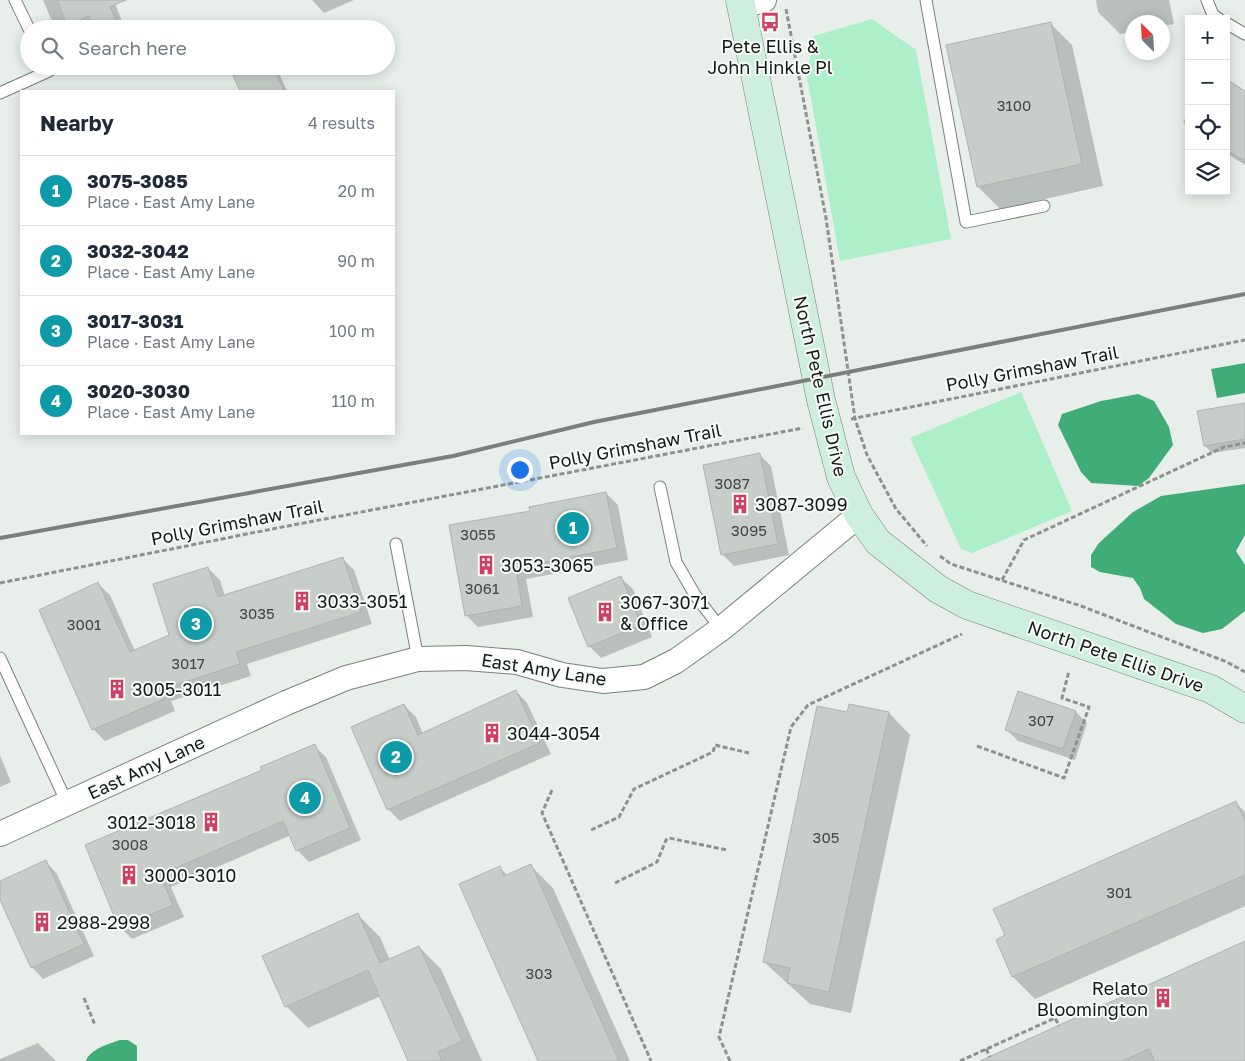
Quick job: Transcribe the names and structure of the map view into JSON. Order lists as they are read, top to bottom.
{
  "streets": {
    "street": ["North Pete Ellis Drive", "East Amy Lane"],
    "path": ["Polly Grimshaw Trail"]
  },
  "crossings": [
    ["Polly Grimshaw Trail", "North Pete Ellis Drive"],
    ["North Pete Ellis Drive", "East Amy Lane"]
  ],
  "places": {
    "bus stop": ["Pete Ellis & John Hinkle Pl"],
    "building": [
      "3087-3099",
      "3053-3065",
      "3033-3051",
      "3067-3071 & Office",
      "3005-3011",
      "3044-3054",
      "3012-3018",
      "3000-3010",
      "2988-2998",
      "Relato Bloomington"
    ]
  },
  "house_numbers": [
    "3100",
    "3087",
    "3095",
    "3055",
    "3061",
    "3035",
    "3001",
    "3017",
    "307",
    "305",
    "3008",
    "301",
    "303"
  ],
  "north": "top left",
  "page": {
    "map_buttons": ["+", "−"],
    "search": "Search here",
    "heading": ["Nearby", "4 results"],
    "list": [
      {
        "mark": "1",
        "name": "3075-3085",
        "note": "Place · East Amy Lane",
        "value": "20 m"
      },
      {
        "mark": "2",
        "name": "3032-3042",
        "note": "Place · East Amy Lane",
        "value": "90 m"
      },
      {
        "mark": "3",
        "name": "3017-3031",
        "note": "Place · East Amy Lane",
        "value": "100 m"
      },
      {
        "mark": "4",
        "name": "3020-3030",
        "note": "Place · East Amy Lane",
        "value": "110 m"
      }
    ],
    "pins": [
      "1",
      "3",
      "2",
      "4"
    ]
  }
}
